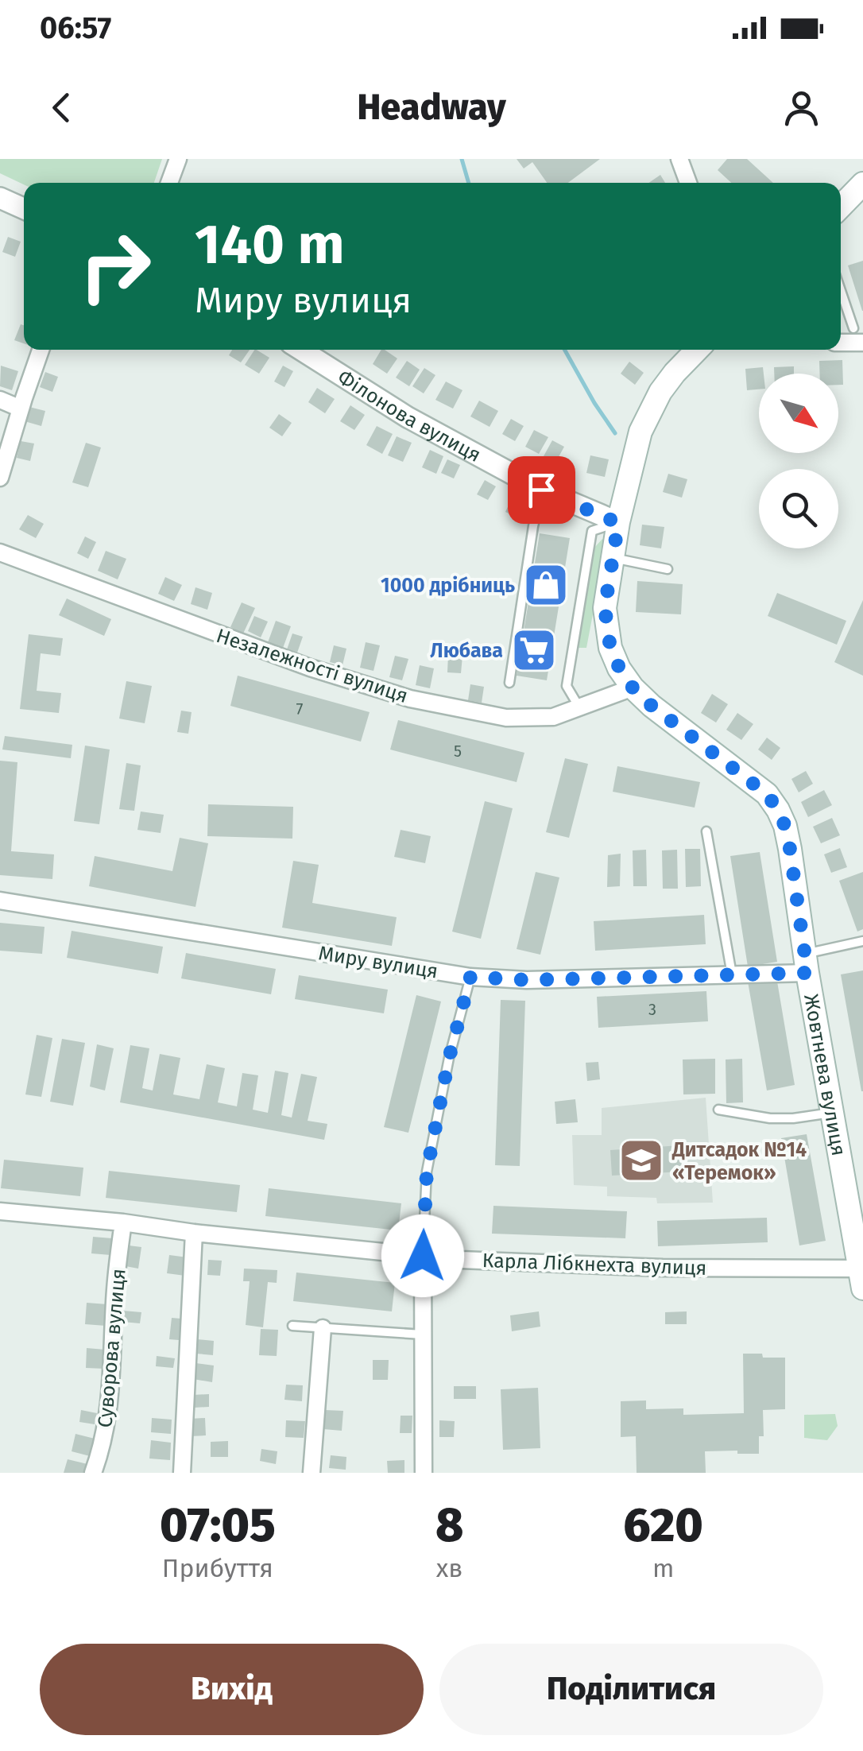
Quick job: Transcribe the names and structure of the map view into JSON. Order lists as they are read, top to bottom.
{
  "streets": {
    "main road": ["Жовтнева вулиця"],
    "street": [
      "Філонова вулиця",
      "Незалежності вулиця",
      "Миру вулиця",
      "Карла Лібкнехта вулиця",
      "Суворова вулиця"
    ]
  },
  "crossings": [
    ["Філонова вулиця", "Жовтнева вулиця"],
    ["Незалежності вулиця", "Жовтнева вулиця"],
    ["Миру вулиця", "Жовтнева вулиця"],
    ["Жовтнева вулиця", "Карла Лібкнехта вулиця"],
    ["Карла Лібкнехта вулиця", "Суворова вулиця"]
  ],
  "places": {
    "shop": ["1000 дрібниць"],
    "supermarket": ["Любава"],
    "school or university": ["Дитсадок №14 «Теремок»"]
  },
  "house_numbers": ["7", "5", "3"],
  "north": "bottom right",
  "page": {
    "status": "06:57",
    "header": "Headway",
    "turn": ["140 m", "Миру вулиця"],
    "eta": [
      "07:05",
      "Прибуття",
      "8",
      "хв",
      "620",
      "m"
    ],
    "buttons": ["Вихід", "Поділитися"]
  }
}
